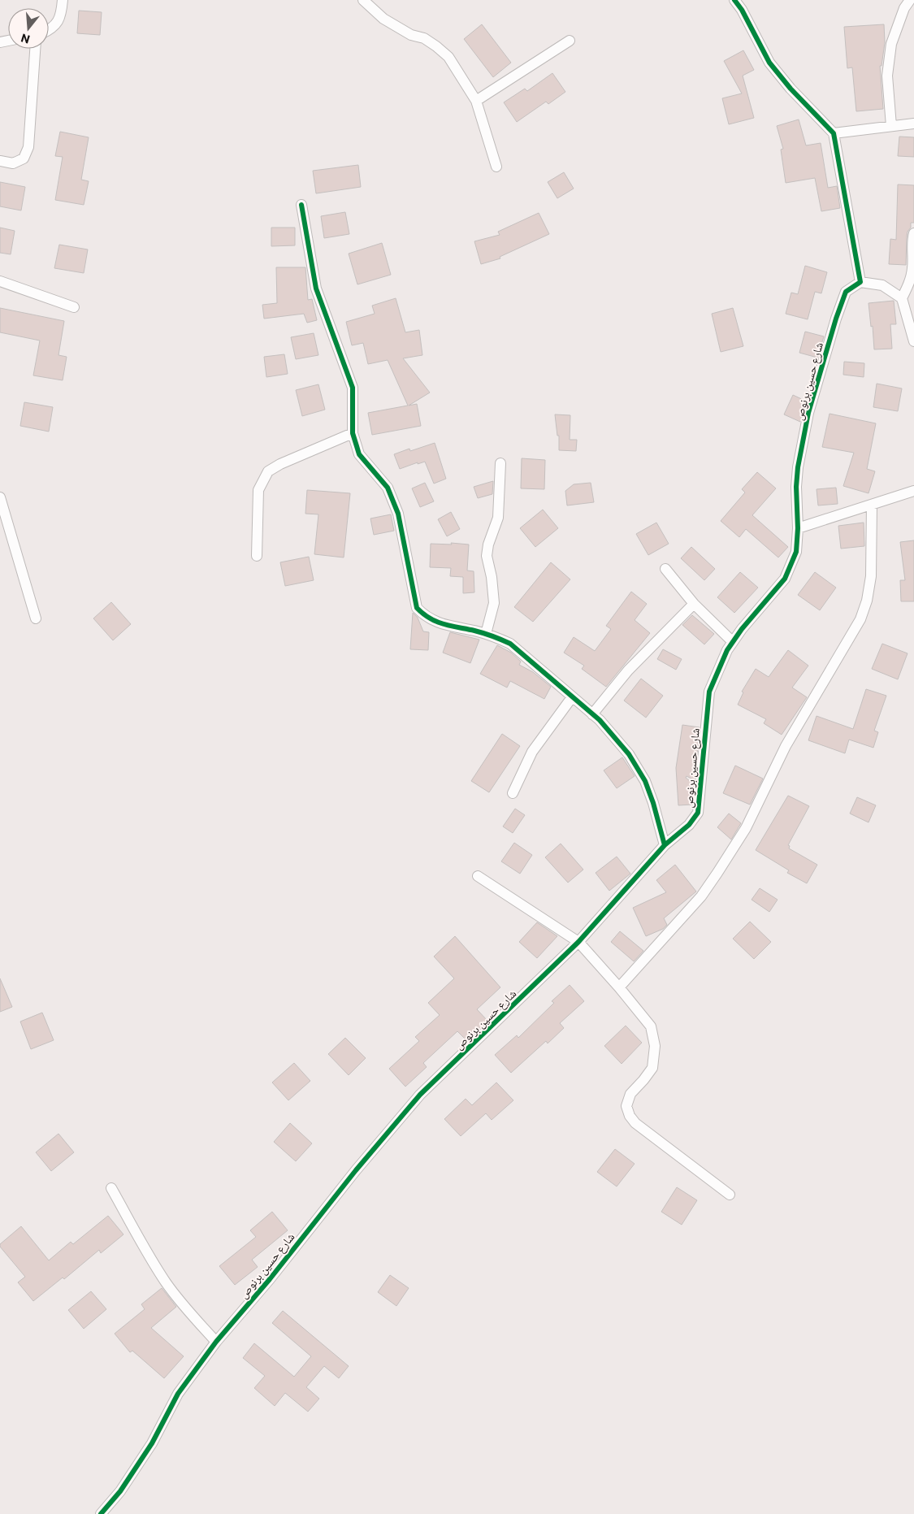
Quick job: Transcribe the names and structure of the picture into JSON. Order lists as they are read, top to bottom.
{
  "streets": {
    "street": ["شارع حسين برنوص"]
  },
  "north": "bottom"
}
